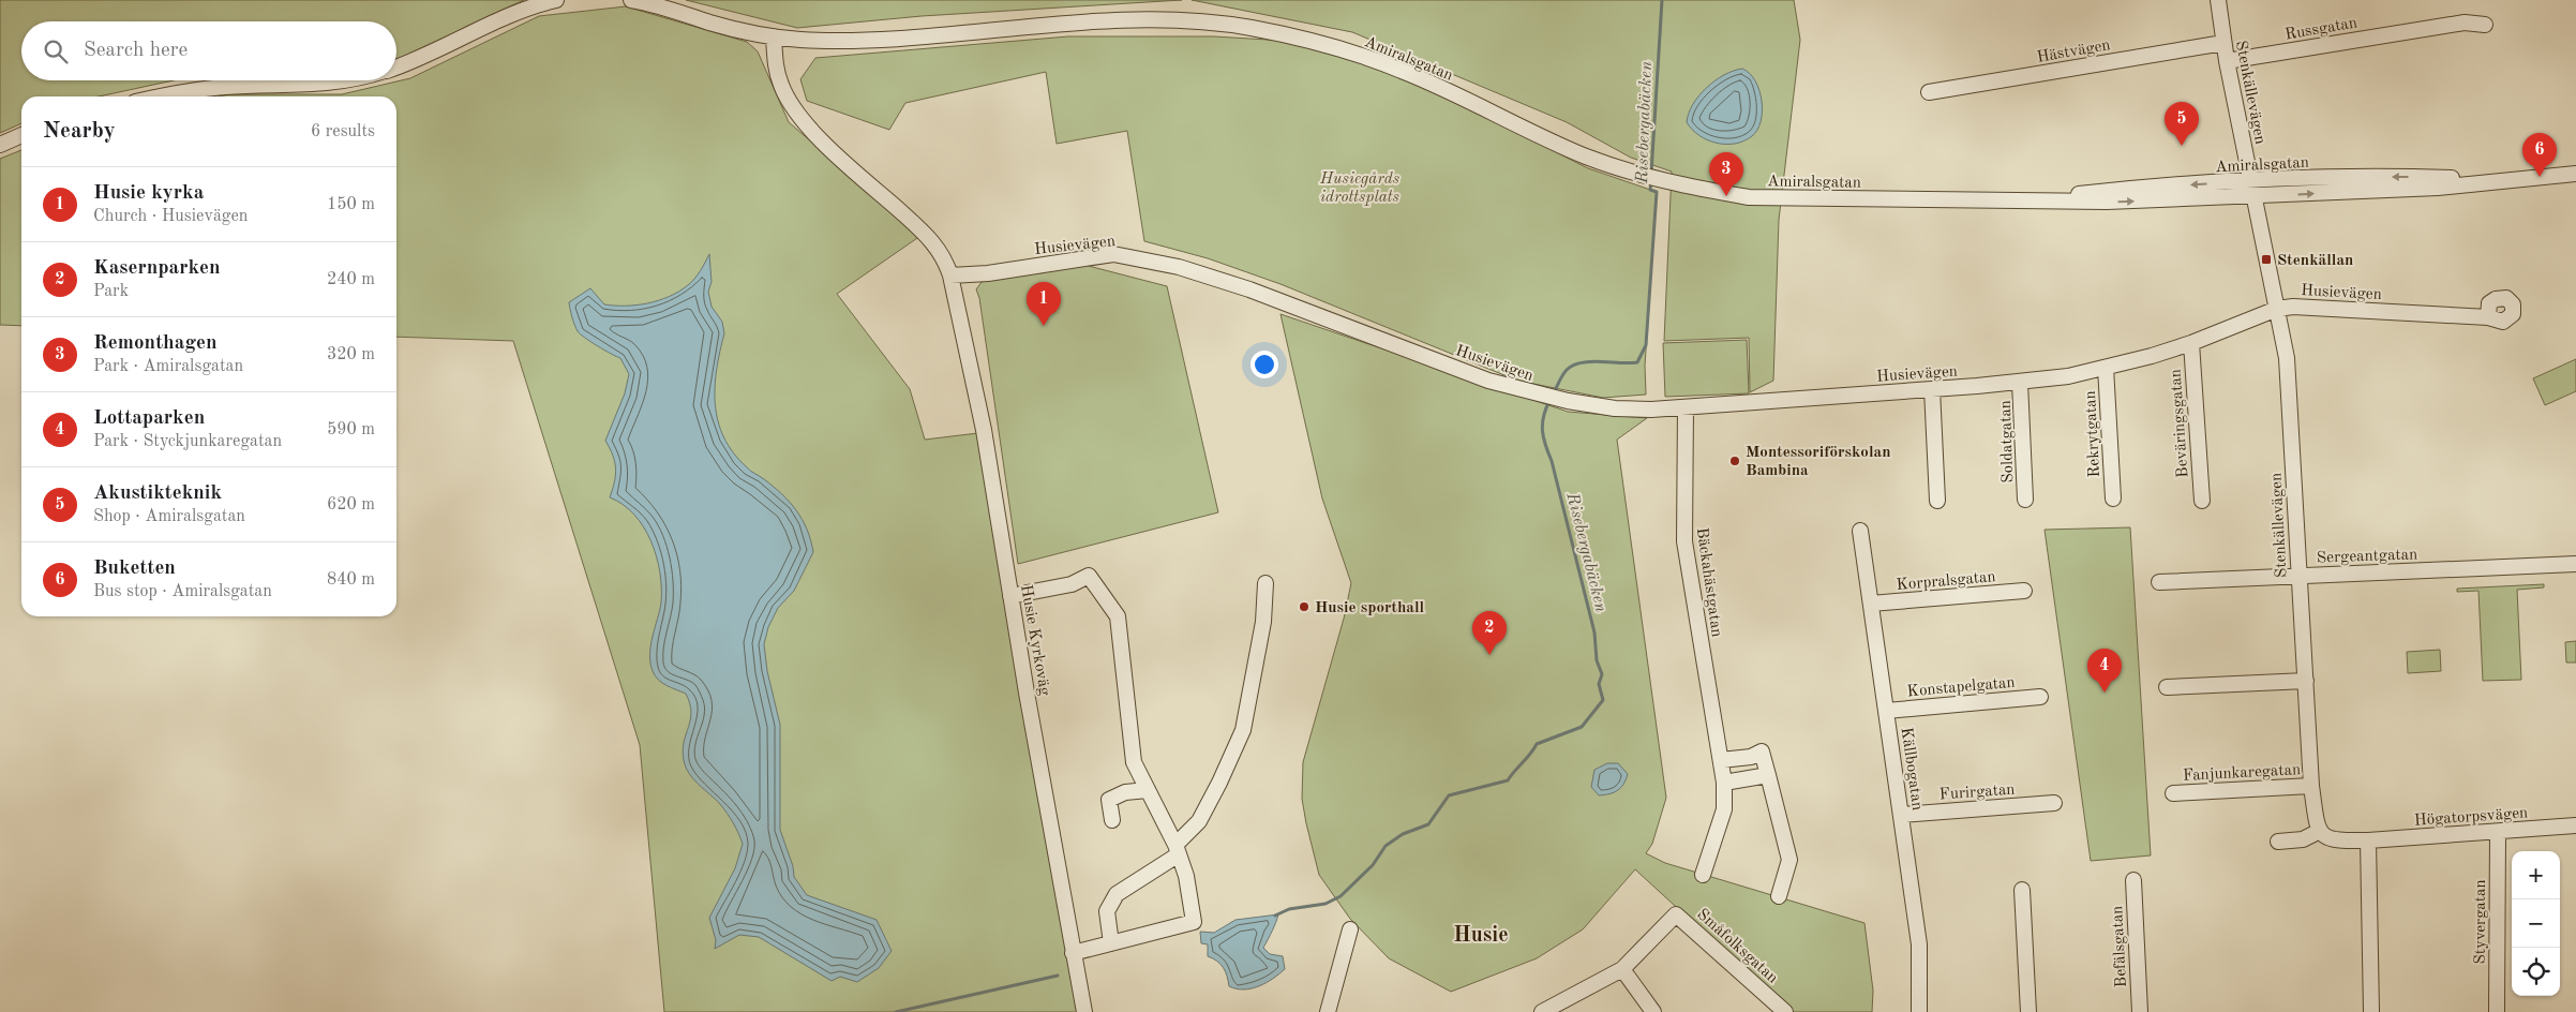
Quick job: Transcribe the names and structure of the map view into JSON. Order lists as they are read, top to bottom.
{
  "streets": {
    "street": [
      "Russgatan",
      "Hästvägen",
      "Amiralsgatan",
      "Stenkällevägen",
      "Husievägen",
      "Beväringsgatan",
      "Rekrytgatan",
      "Soldatgatan",
      "Sergeantgatan",
      "Korpralsgatan",
      "Bäckahästgatan",
      "Husie Kyrkoväg",
      "Konstapelgatan",
      "Källbogatan",
      "Fanjunkaregatan",
      "Furirgatan",
      "Högatorpsvägen",
      "Styvergatan",
      "Småfolksgatan",
      "Befälsgatan"
    ]
  },
  "crossings": [
    ["Russgatan", "Stenkällevägen"],
    ["Hästvägen", "Stenkällevägen"],
    ["Amiralsgatan", "Stenkällevägen"],
    ["Stenkällevägen", "Husievägen"],
    ["Stenkällevägen", "Sergeantgatan"],
    ["Stenkällevägen", "Fanjunkaregatan"],
    ["Husievägen", "Beväringsgatan"],
    ["Husievägen", "Rekrytgatan"],
    ["Husievägen", "Soldatgatan"],
    ["Husievägen", "Bäckahästgatan"],
    ["Husievägen", "Husie Kyrkoväg"],
    ["Korpralsgatan", "Källbogatan"],
    ["Konstapelgatan", "Källbogatan"],
    ["Källbogatan", "Furirgatan"],
    ["Högatorpsvägen", "Styvergatan"]
  ],
  "districts": ["Husie"],
  "water": ["Risebergabäcken"],
  "parks": ["Husiegårds idrottsplats"],
  "places": {
    "transit": ["Stenkällan"],
    "other": ["Montessoriförskolan Bambina", "Husie sporthall"]
  },
  "page": {
    "search": "Search here",
    "heading": ["Nearby", "6 results"],
    "pins": [
      "5",
      "6",
      "3",
      "1",
      "2",
      "4"
    ],
    "list": [
      {
        "mark": "1",
        "name": "Husie kyrka",
        "note": "Church · Husievägen",
        "value": "150 m"
      },
      {
        "mark": "2",
        "name": "Kasernparken",
        "note": "Park",
        "value": "240 m"
      },
      {
        "mark": "3",
        "name": "Remonthagen",
        "note": "Park · Amiralsgatan",
        "value": "320 m"
      },
      {
        "mark": "4",
        "name": "Lottaparken",
        "note": "Park · Styckjunkaregatan",
        "value": "590 m"
      },
      {
        "mark": "5",
        "name": "Akustikteknik",
        "note": "Shop · Amiralsgatan",
        "value": "620 m"
      },
      {
        "mark": "6",
        "name": "Buketten",
        "note": "Bus stop · Amiralsgatan",
        "value": "840 m"
      }
    ],
    "map_buttons": ["+", "−"]
  }
}
